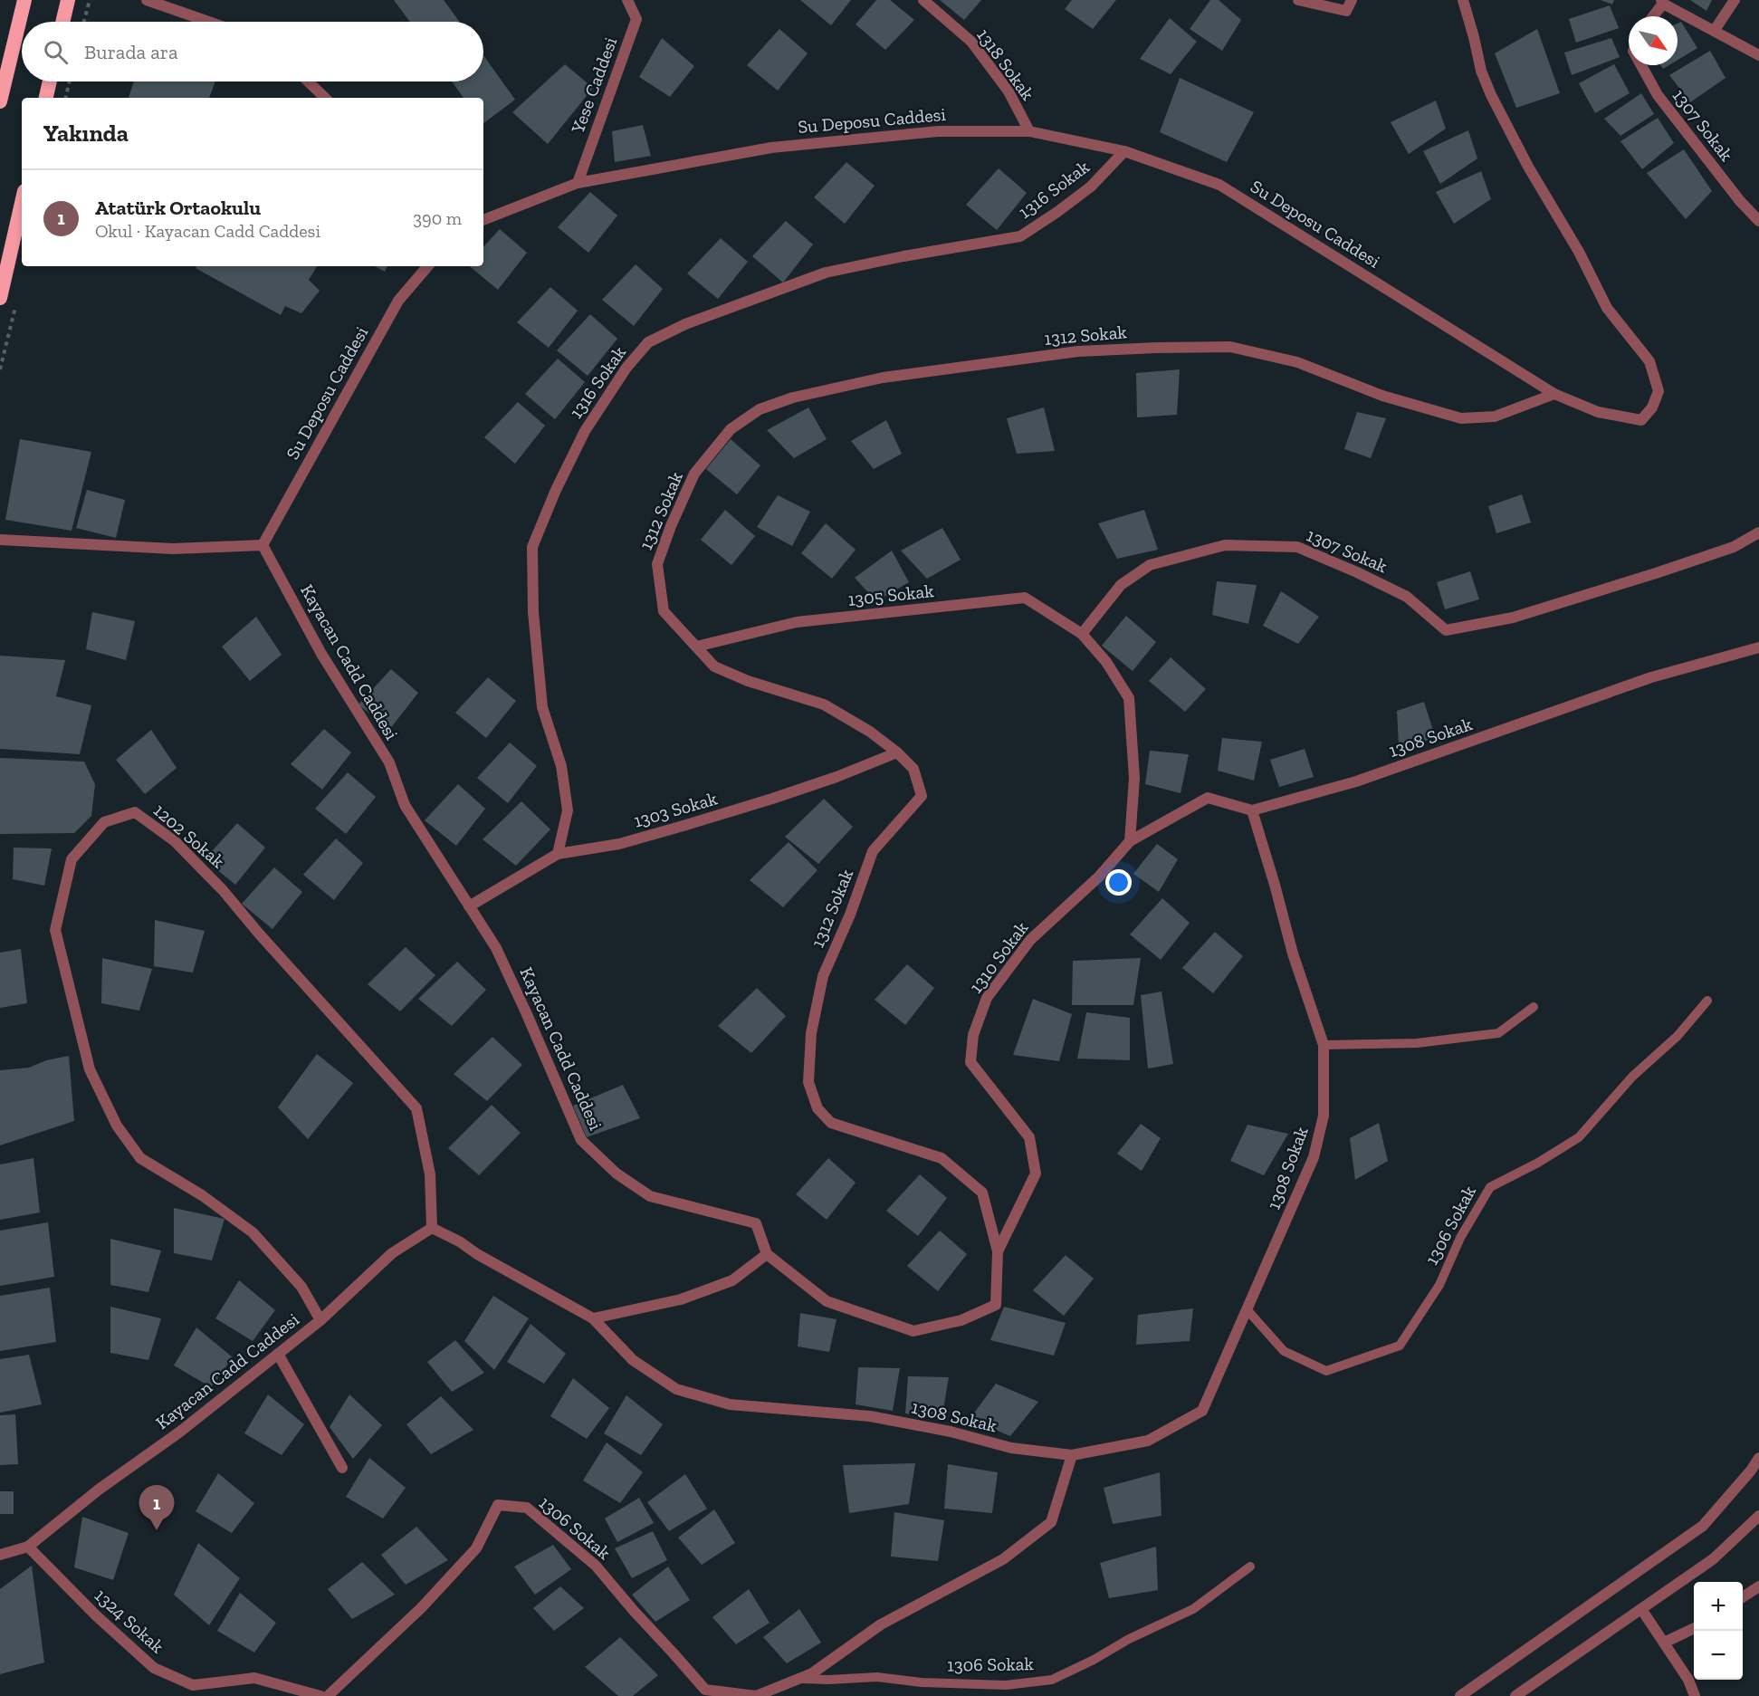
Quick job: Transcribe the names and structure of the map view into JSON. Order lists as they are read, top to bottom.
{
  "streets": {
    "street": [
      "1318 Sokak",
      "Yese Caddesi",
      "Su Deposu Caddesi",
      "1307 Sokak",
      "1316 Sokak",
      "1312 Sokak",
      "1305 Sokak",
      "Kayacan Cadd Caddesi",
      "1308 Sokak",
      "1303 Sokak",
      "1202 Sokak",
      "1310 Sokak",
      "1306 Sokak",
      "1324 Sokak"
    ]
  },
  "crossings": [
    ["1318 Sokak", "Su Deposu Caddesi"],
    ["Yese Caddesi", "Su Deposu Caddesi"],
    ["Su Deposu Caddesi", "1316 Sokak"],
    ["Su Deposu Caddesi", "1312 Sokak"],
    ["Su Deposu Caddesi", "Kayacan Cadd Caddesi"],
    ["1307 Sokak", "1305 Sokak"],
    ["1316 Sokak", "1303 Sokak"],
    ["1312 Sokak", "1305 Sokak"],
    ["1312 Sokak", "1303 Sokak"],
    ["1312 Sokak", "1310 Sokak"],
    ["Kayacan Cadd Caddesi", "1303 Sokak"],
    ["Kayacan Cadd Caddesi", "1202 Sokak"],
    ["Kayacan Cadd Caddesi", "1310 Sokak"],
    ["Kayacan Cadd Caddesi", "1324 Sokak"],
    ["1308 Sokak", "1310 Sokak"],
    ["1308 Sokak", "1306 Sokak"]
  ],
  "north": "bottom right",
  "page": {
    "search": "Burada ara",
    "heading": "Yakında",
    "list": [
      {
        "mark": "1",
        "name": "Atatürk Ortaokulu",
        "note": "Okul · Kayacan Cadd Caddesi",
        "value": "390 m"
      }
    ],
    "pins": "1",
    "map_buttons": ["+", "−"]
  }
}
